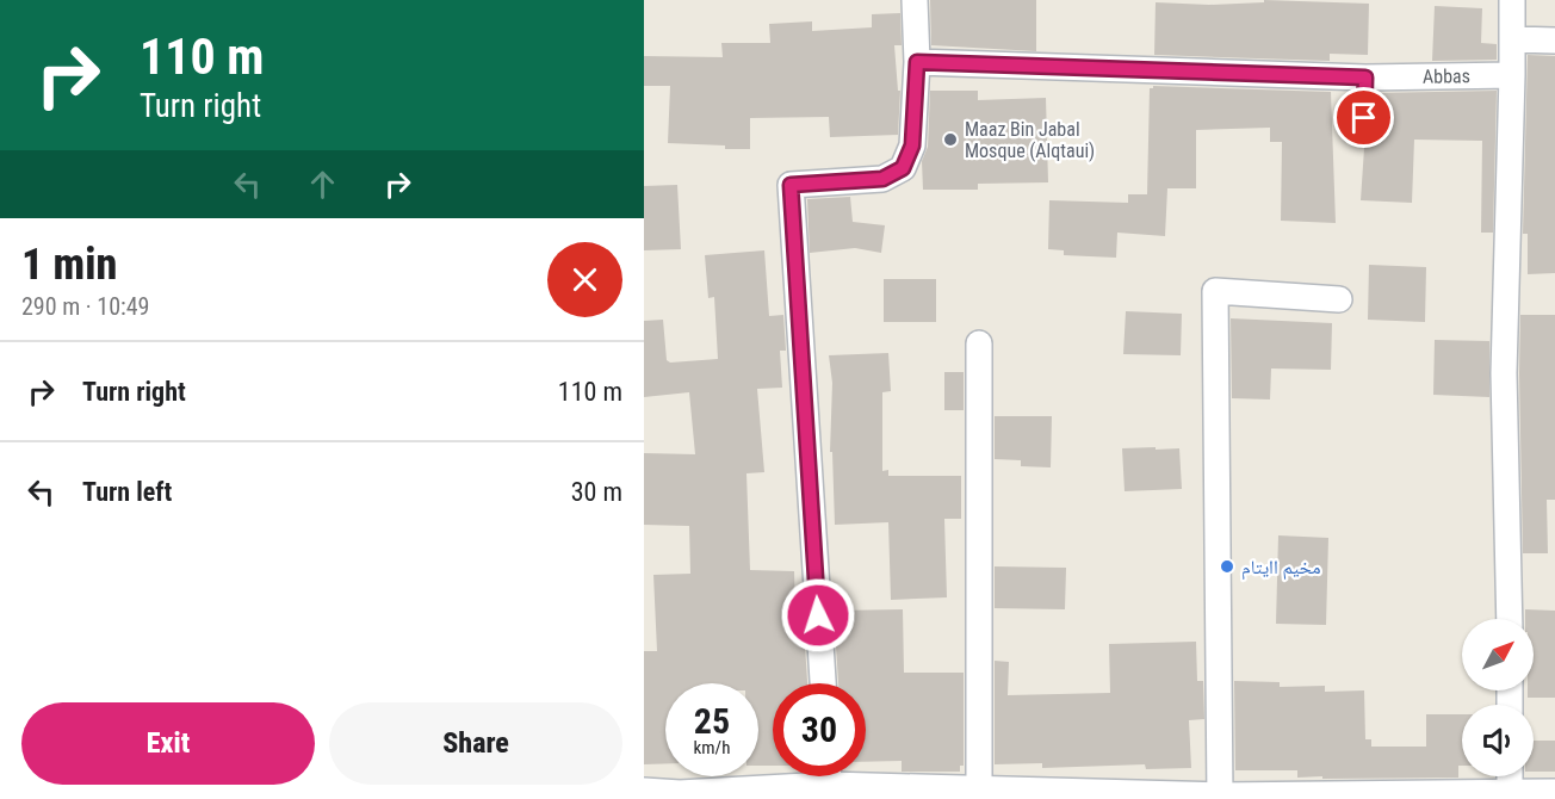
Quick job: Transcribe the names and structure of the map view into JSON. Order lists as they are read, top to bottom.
{
  "streets": {
    "street": ["Abbas"]
  },
  "places": ["Maaz Bin Jabal Mosque (Alqtaui)", "مخيم اايتام"],
  "north": "top right",
  "page": {
    "turn": ["110 m", "Turn right"],
    "heading": ["1 min", "290 m · 10:49"],
    "list": [
      {
        "name": "Turn right",
        "value": "110 m"
      },
      {
        "name": "Turn left",
        "value": "30 m"
      }
    ],
    "speed": "25 km/h",
    "limit": "30",
    "buttons": ["Exit", "Share"]
  }
}
